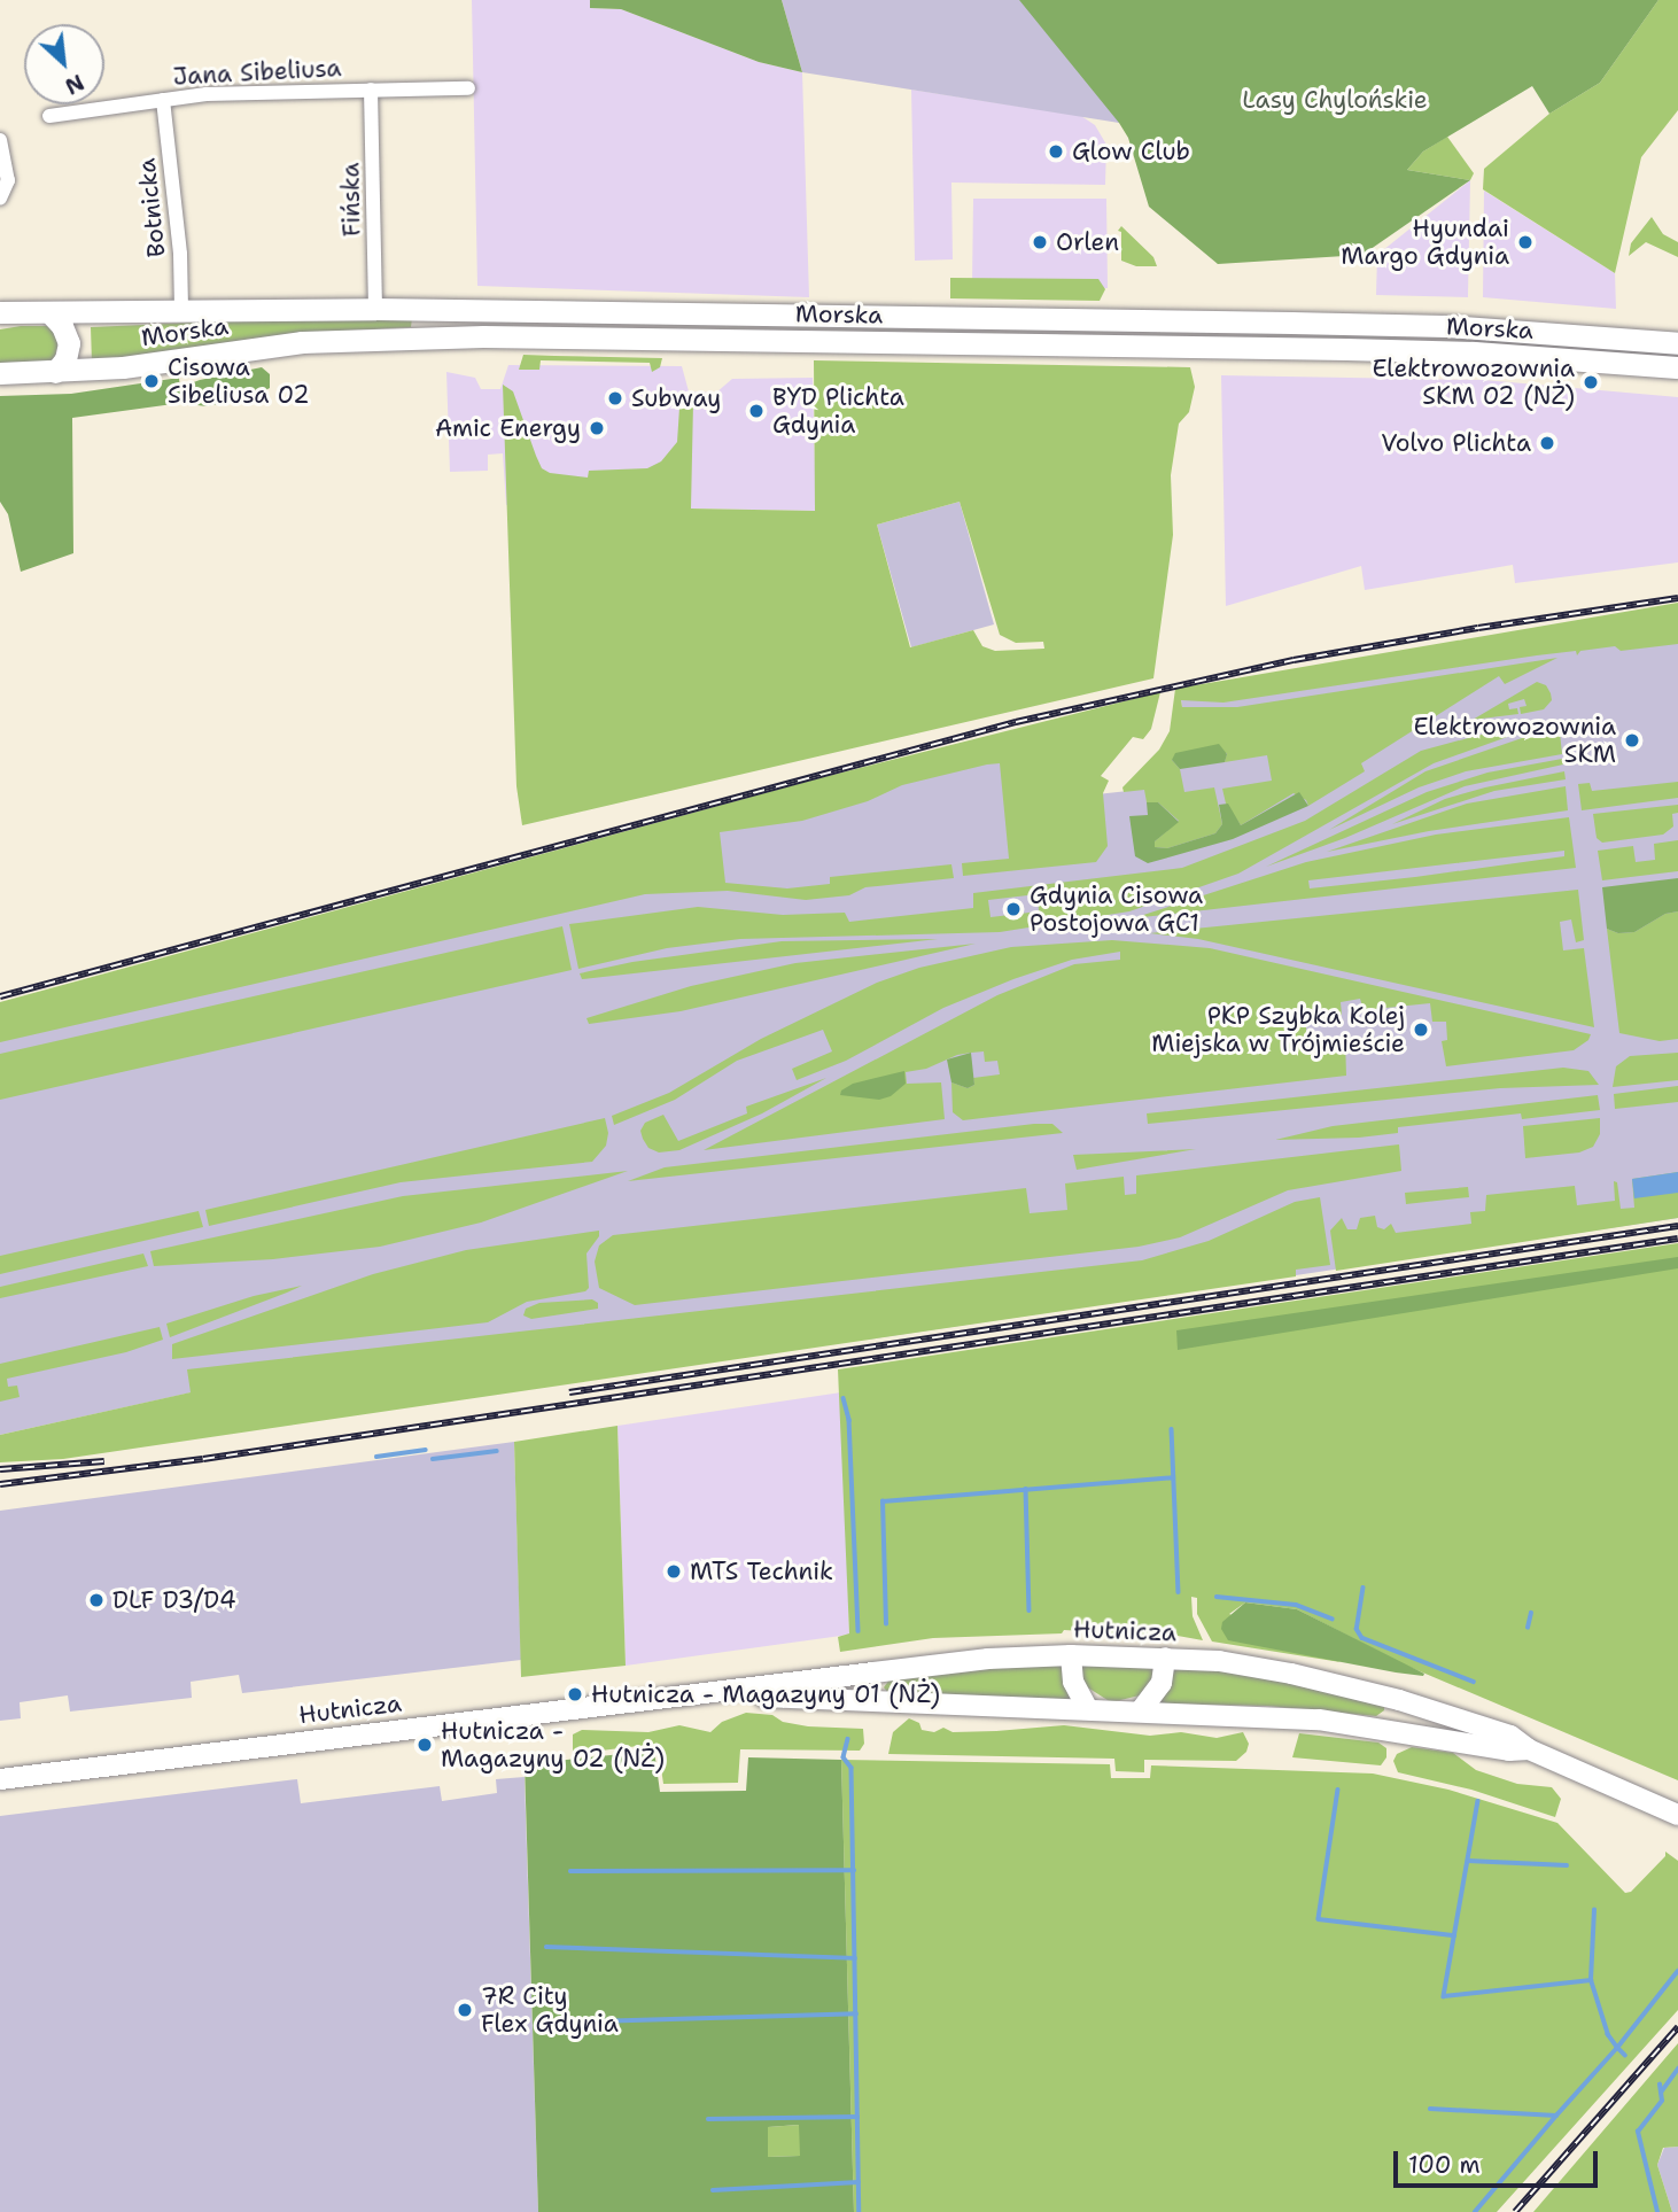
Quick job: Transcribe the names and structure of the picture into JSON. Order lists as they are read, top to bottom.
{
  "streets": {
    "main road": ["Morska", "Hutnicza"],
    "street": ["Jana Sibeliusa", "Fińska", "Botnicka"]
  },
  "crossings": [
    ["Jana Sibeliusa", "Fińska"],
    ["Jana Sibeliusa", "Botnicka"],
    ["Fińska", "Morska"],
    ["Botnicka", "Morska"]
  ],
  "parks": ["Lasy Chylońskie"],
  "places": [
    "Glow Club",
    "Orlen",
    "Hyundai Margo Gdynia",
    "Cisowa Sibeliusa 02",
    "Elektrowozownia SKM 02 (NŻ)",
    "Subway",
    "BYD Plichta Gdynia",
    "Amic Energy",
    "Volvo Plichta",
    "Elektrowozownia SKM",
    "Gdynia Cisowa Postojowa GC1",
    "PKP Szybka Kolej Miejska w Trójmieście",
    "MTS Technik",
    "DLF D3/D4",
    "Hutnicza - Magazyny 01 (NŻ)",
    "Hutnicza - Magazyny 02 (NŻ)",
    "7R City Flex Gdynia"
  ],
  "scale_bar": "100 m",
  "north": "bottom right"
}
